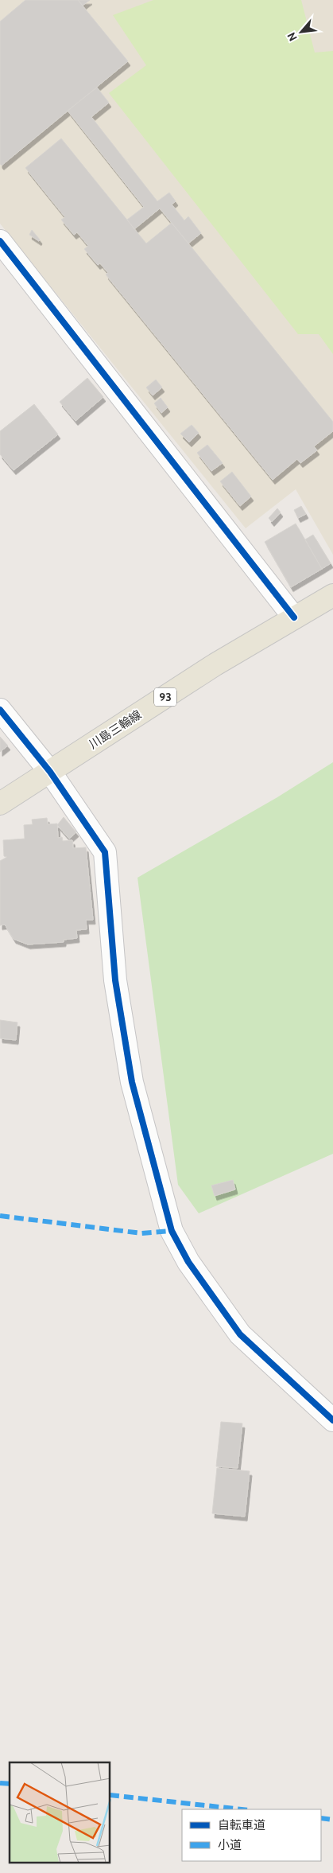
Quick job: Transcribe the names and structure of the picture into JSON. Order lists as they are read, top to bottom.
{
  "streets": {
    "main road": ["93", "川島三輪線"]
  },
  "legend": ["自転車道", "小道"],
  "north": "bottom left"
}
